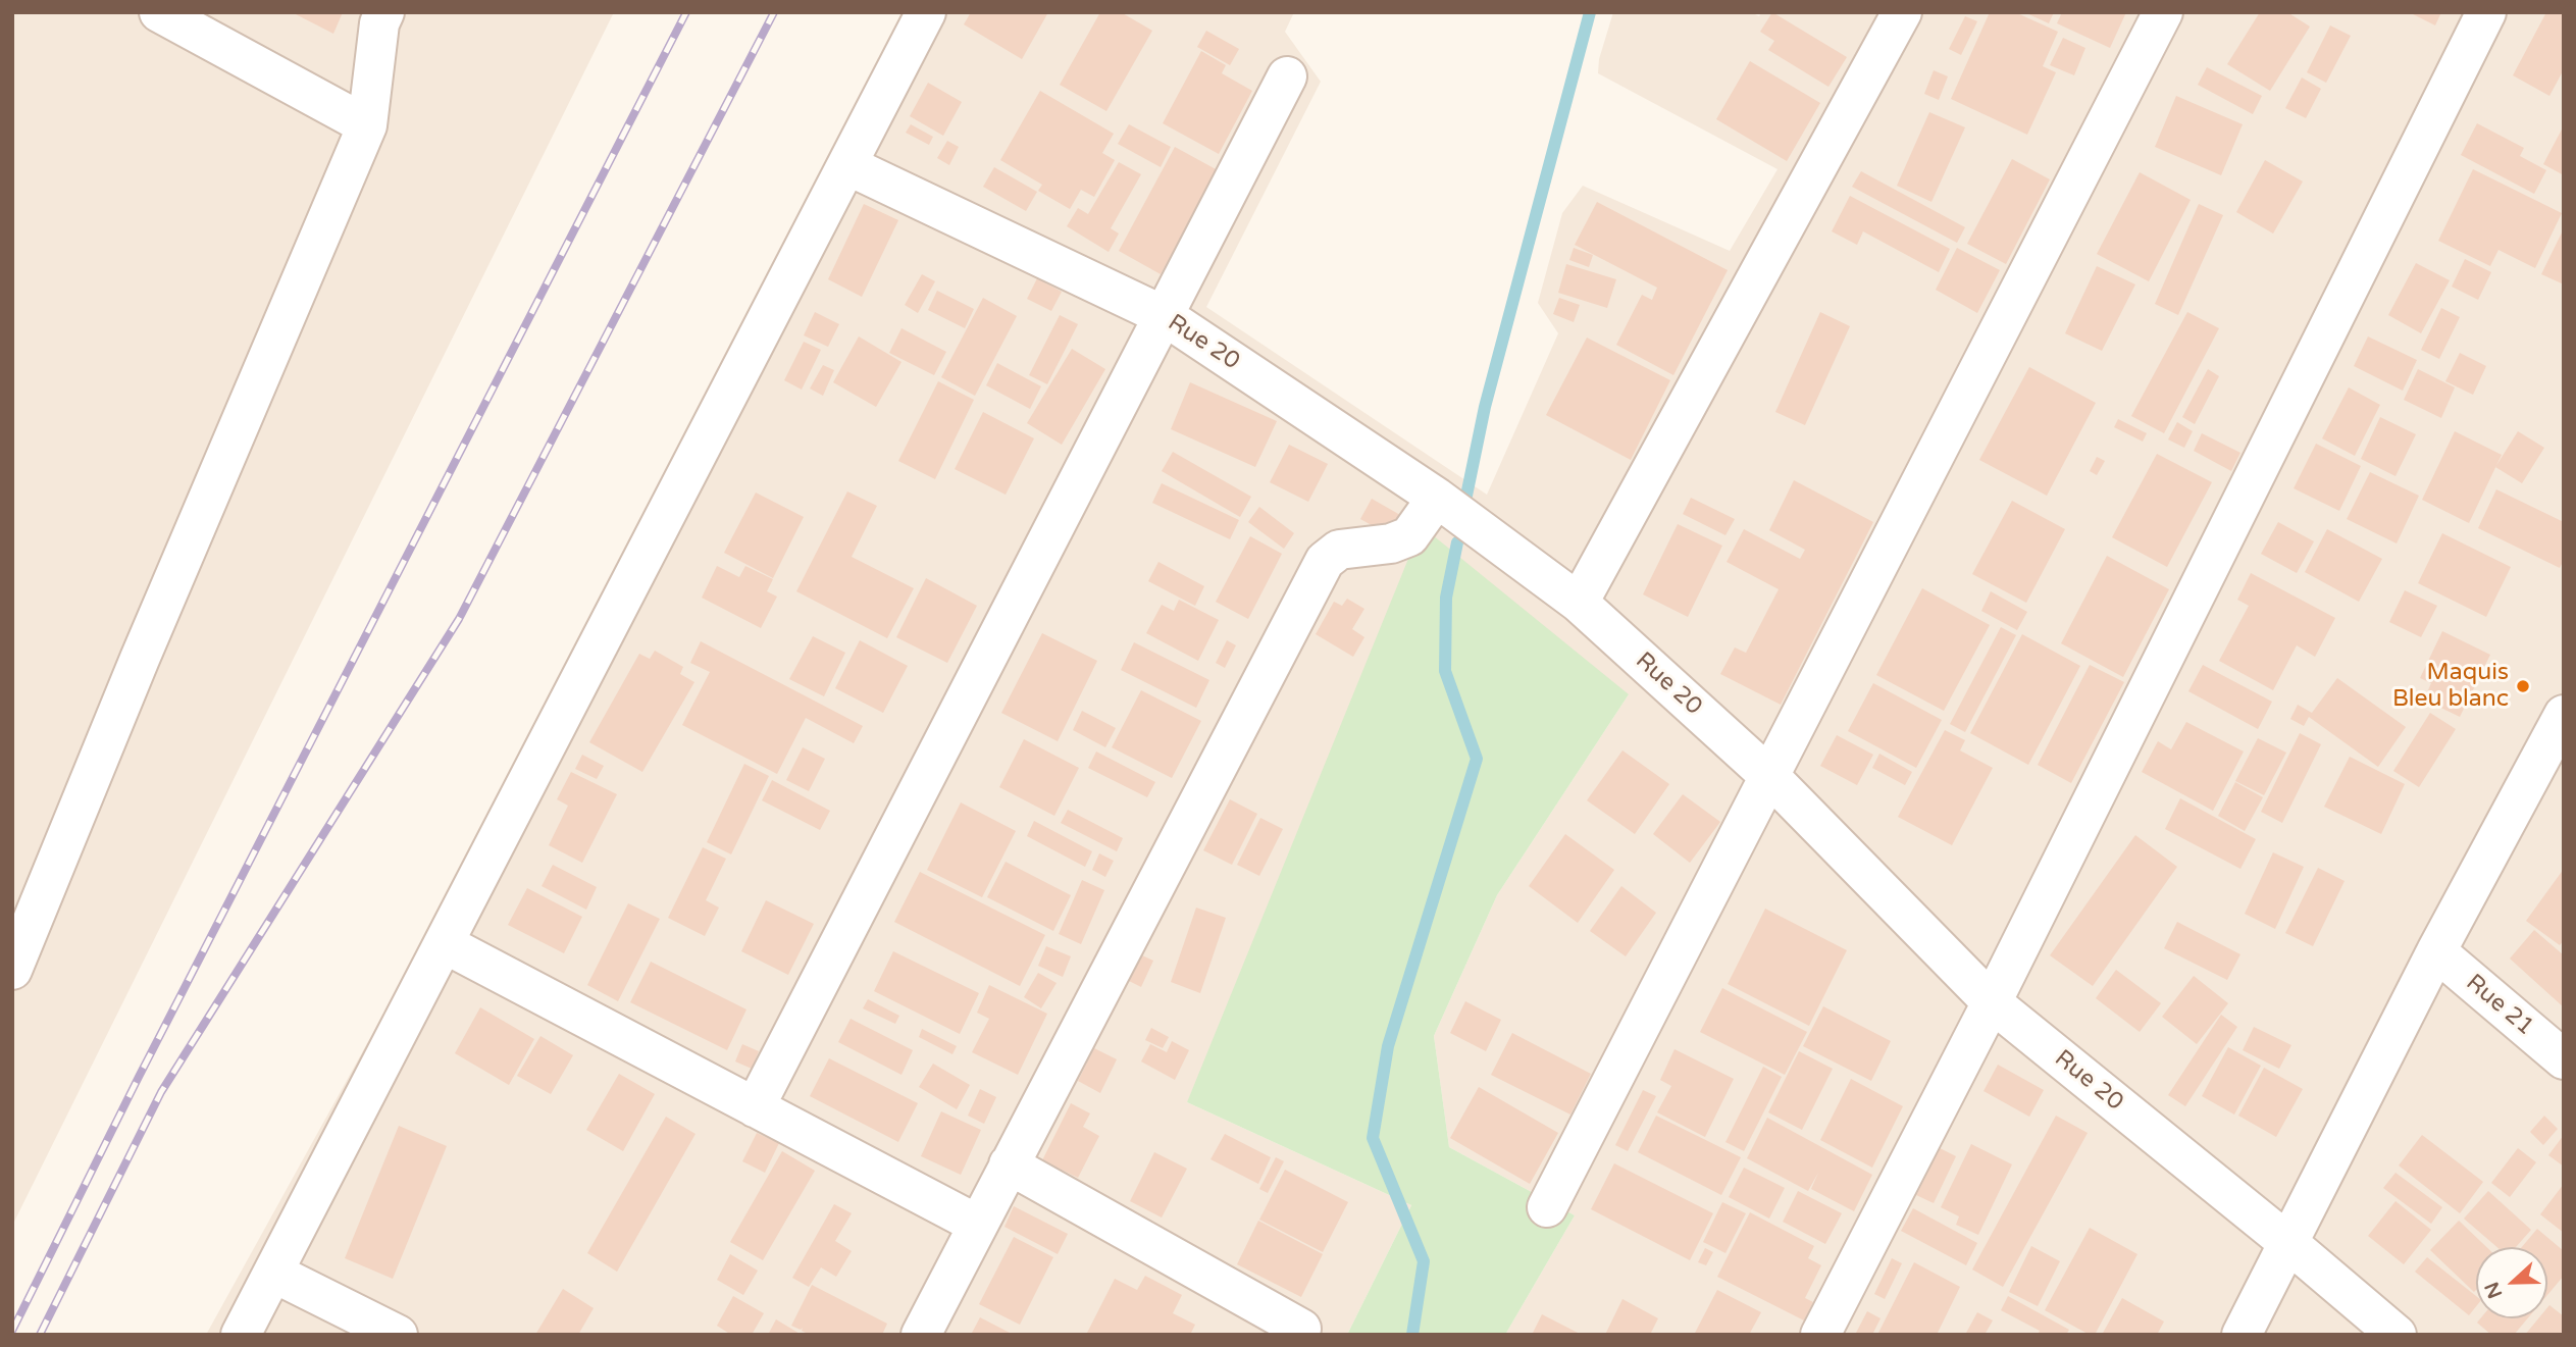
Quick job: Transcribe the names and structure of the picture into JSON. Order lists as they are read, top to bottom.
{
  "streets": {
    "street": ["Rue 20", "Rue 21"]
  },
  "places": ["Maquis Bleu blanc"],
  "north": "left"
}
